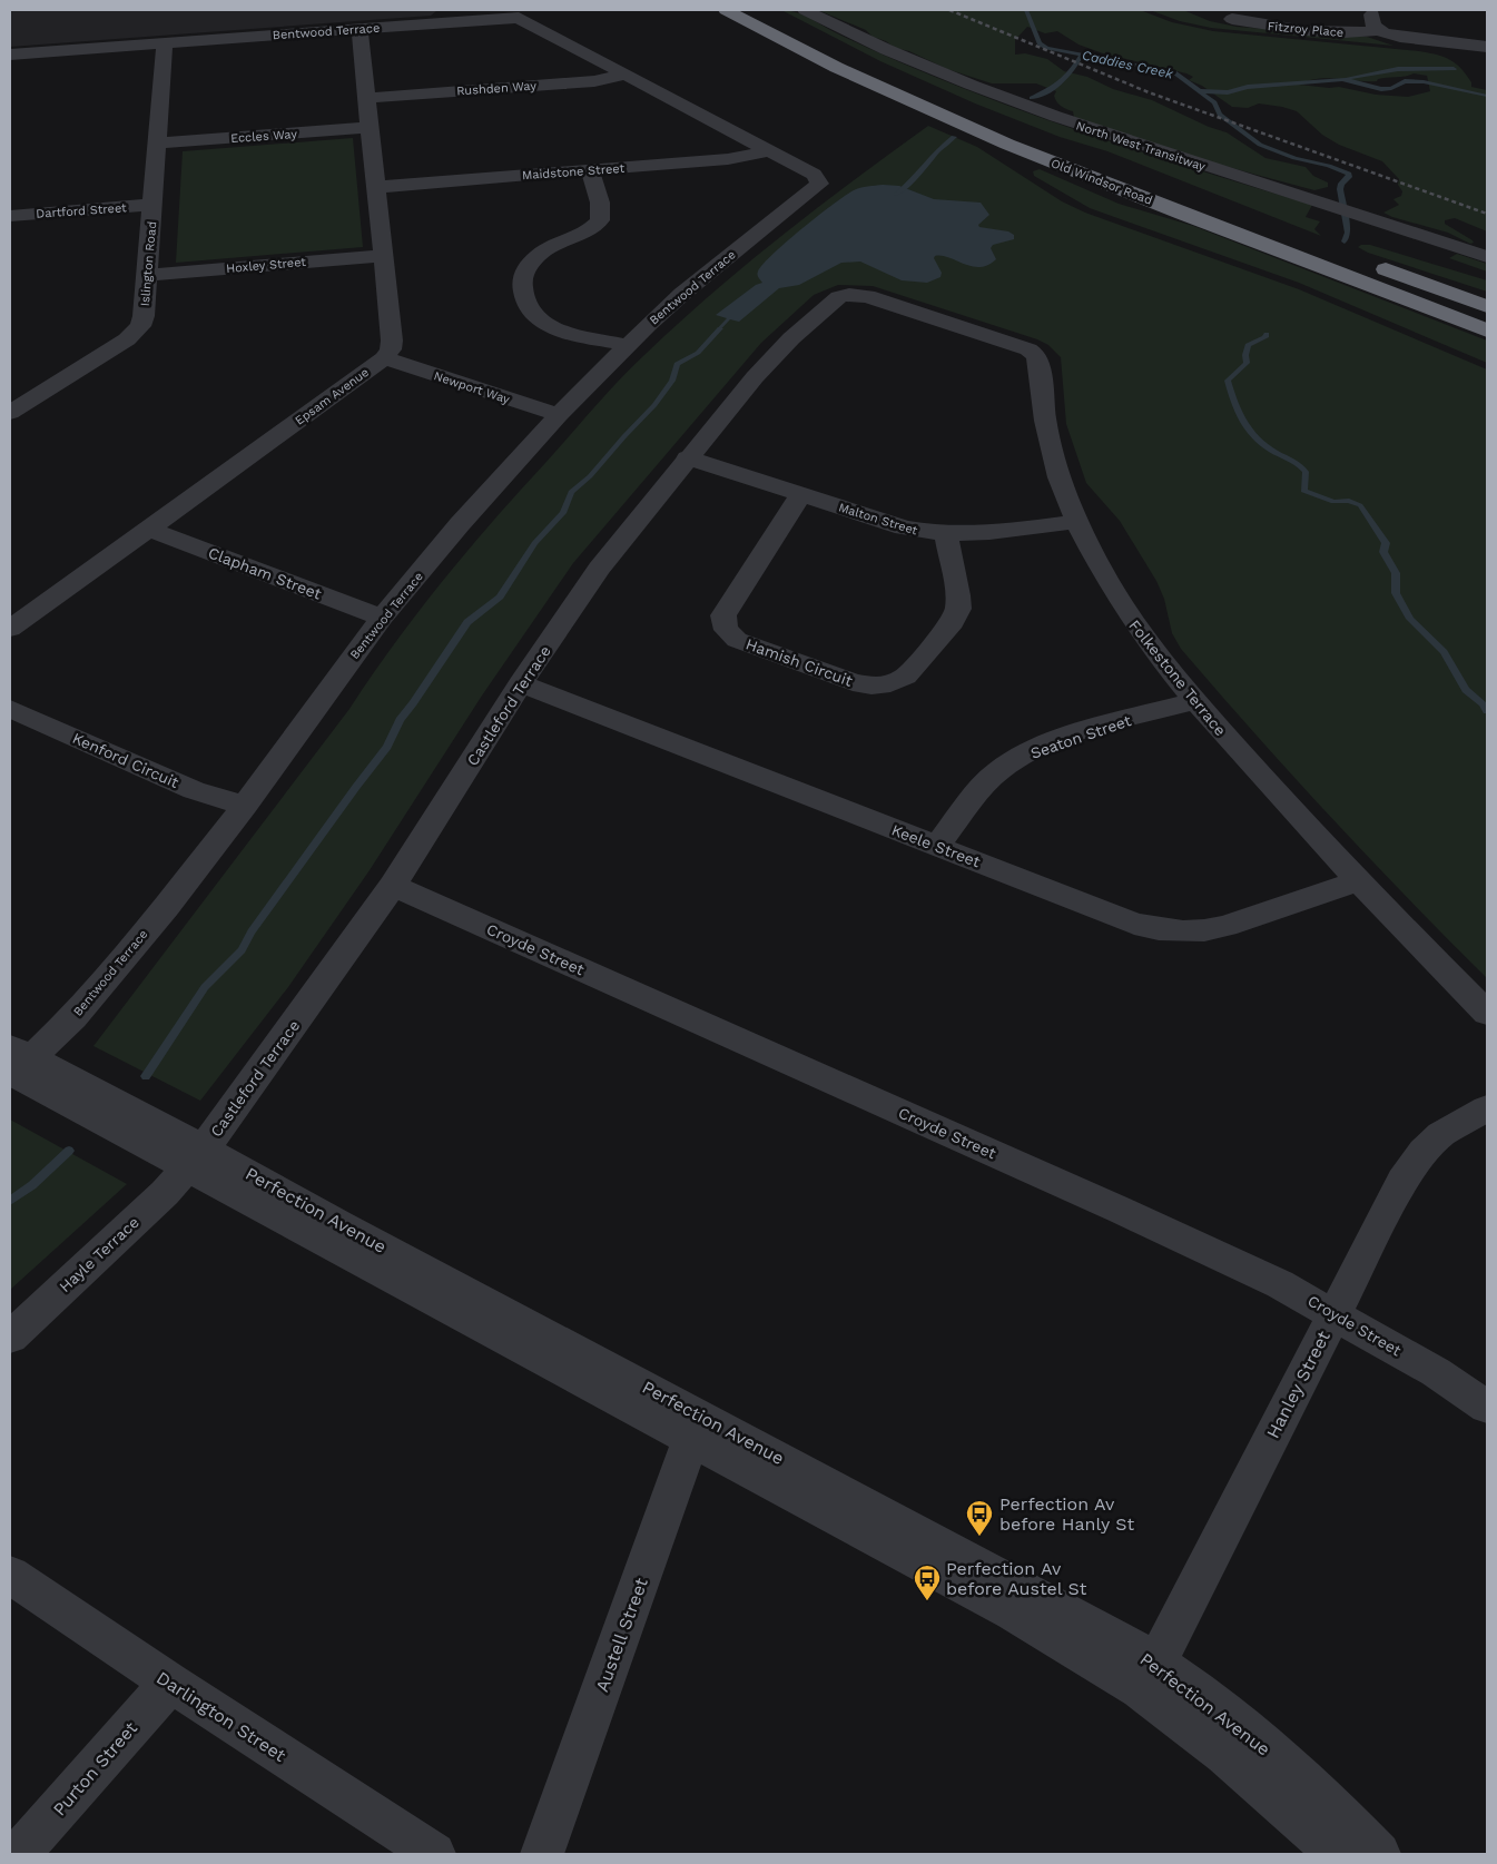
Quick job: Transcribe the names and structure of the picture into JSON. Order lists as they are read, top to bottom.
{
  "streets": {
    "highway": ["Old Windsor Road"],
    "street": [
      "Fitzroy Place",
      "Bentwood Terrace",
      "Rushden Way",
      "Eccles Way",
      "North West Transitway",
      "Maidstone Street",
      "Dartford Street",
      "Islington Road",
      "Hoxley Street",
      "Newport Way",
      "Epsam Avenue",
      "Malton Street",
      "Clapham Street",
      "Hamish Circuit",
      "Folkestone Terrace",
      "Castleford Terrace",
      "Seaton Street",
      "Kenford Circuit",
      "Keele Street",
      "Croyde Street",
      "Perfection Avenue",
      "Hayle Terrace",
      "Hanley Street",
      "Austell Street",
      "Darlington Street",
      "Purton Street"
    ]
  },
  "crossings": [
    ["Bentwood Terrace", "Rushden Way"],
    ["Bentwood Terrace", "Maidstone Street"],
    ["Bentwood Terrace", "Islington Road"],
    ["Bentwood Terrace", "Newport Way"],
    ["Bentwood Terrace", "Epsam Avenue"],
    ["Bentwood Terrace", "Clapham Street"],
    ["Bentwood Terrace", "Kenford Circuit"],
    ["Bentwood Terrace", "Perfection Avenue"],
    ["Rushden Way", "Epsam Avenue"],
    ["Eccles Way", "Islington Road"],
    ["Eccles Way", "Epsam Avenue"],
    ["Maidstone Street", "Epsam Avenue"],
    ["Dartford Street", "Islington Road"],
    ["Islington Road", "Hoxley Street"],
    ["Hoxley Street", "Epsam Avenue"],
    ["Newport Way", "Epsam Avenue"],
    ["Epsam Avenue", "Clapham Street"],
    ["Malton Street", "Hamish Circuit"],
    ["Malton Street", "Folkestone Terrace"],
    ["Malton Street", "Castleford Terrace"],
    ["Folkestone Terrace", "Castleford Terrace"],
    ["Folkestone Terrace", "Seaton Street"],
    ["Folkestone Terrace", "Keele Street"],
    ["Castleford Terrace", "Keele Street"],
    ["Castleford Terrace", "Croyde Street"],
    ["Castleford Terrace", "Perfection Avenue"],
    ["Castleford Terrace", "Hayle Terrace"],
    ["Seaton Street", "Keele Street"],
    ["Croyde Street", "Hanley Street"],
    ["Perfection Avenue", "Hayle Terrace"],
    ["Perfection Avenue", "Hanley Street"],
    ["Perfection Avenue", "Austell Street"],
    ["Darlington Street", "Purton Street"]
  ],
  "water": ["Caddies Creek"],
  "places": {
    "bus stop": ["Perfection Av before Hanly St", "Perfection Av before Austel St"]
  }
}
